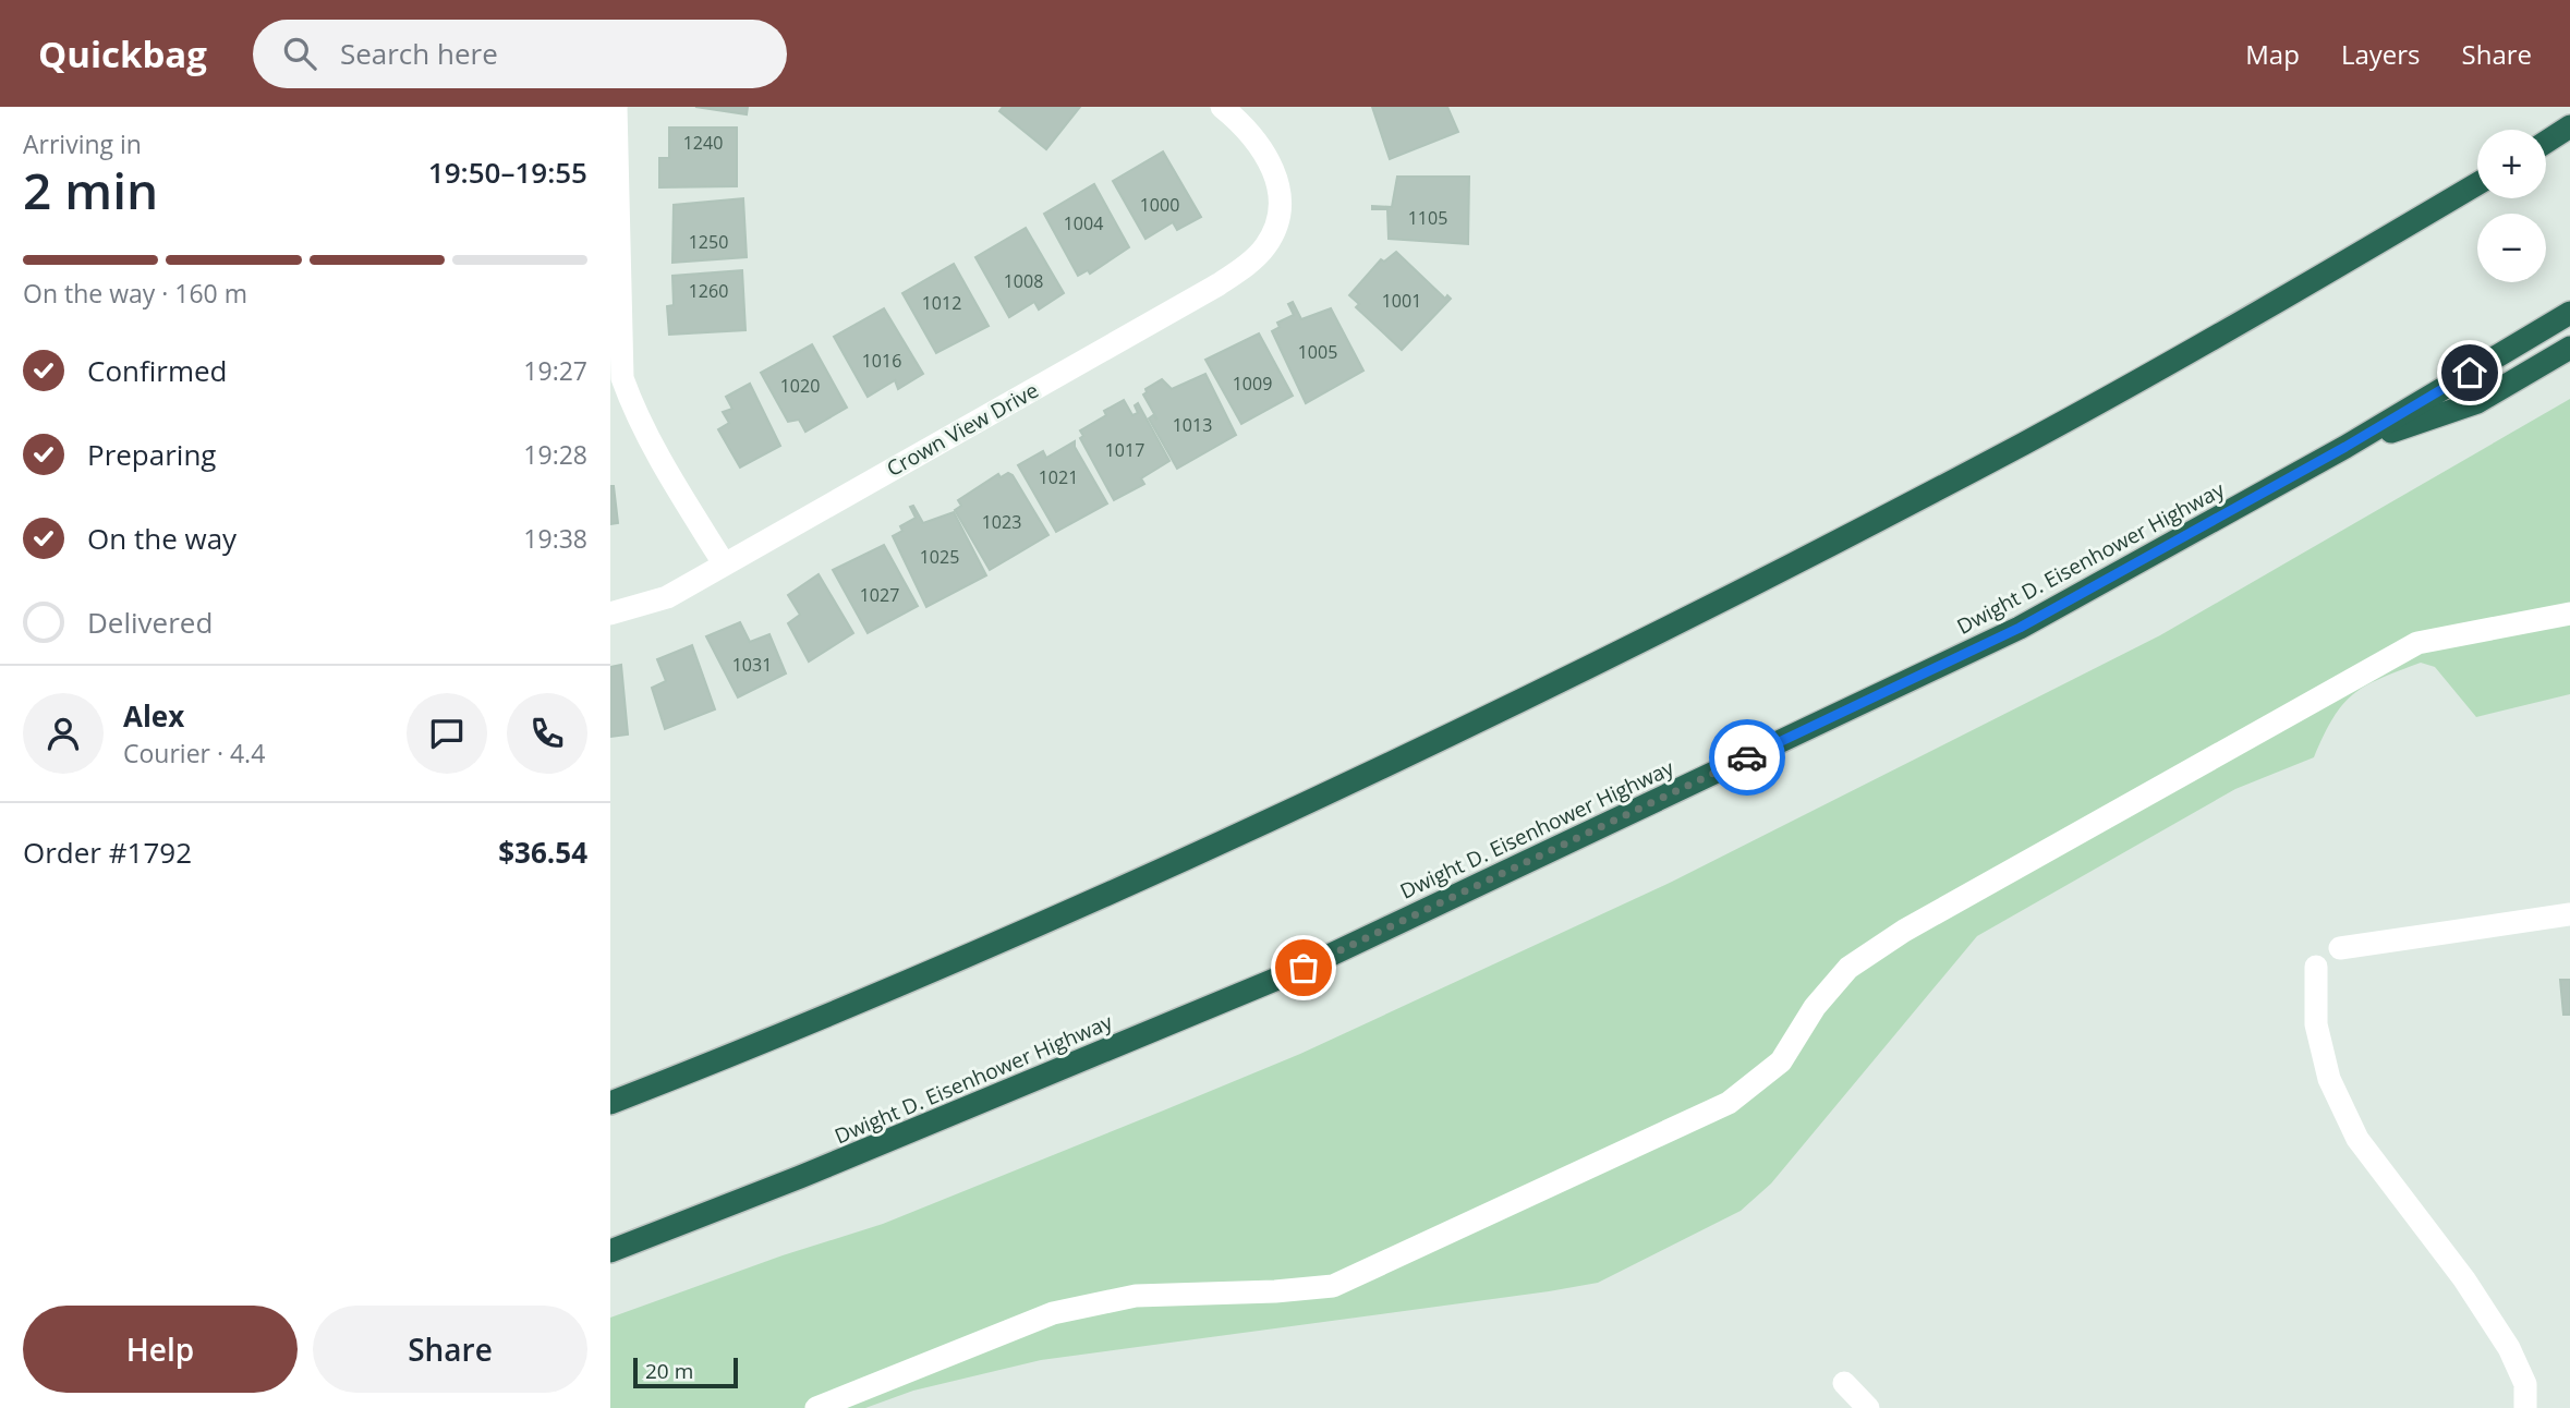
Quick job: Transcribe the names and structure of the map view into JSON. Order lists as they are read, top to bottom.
{
  "streets": {
    "highway": ["Dwight D. Eisenhower Highway"],
    "street": ["Crown View Drive"]
  },
  "house_numbers": [
    "1240",
    "1000",
    "1105",
    "1004",
    "1250",
    "1008",
    "1260",
    "1001",
    "1012",
    "1005",
    "1016",
    "1009",
    "1020",
    "1013",
    "1017",
    "1021",
    "1023",
    "1025",
    "1027",
    "1031"
  ],
  "scale_bar": "20 m",
  "page": {
    "header": "Quickbag",
    "search": "Search here",
    "nav": ["Map", "Layers", "Share"],
    "heading": ["2 min", "Arriving in", "19:50–19:55"],
    "panel": [
      "Alex",
      "Courier · 4.4",
      "Order #1792",
      "$36.54"
    ],
    "map_buttons": ["+", "−"],
    "bar": "On the way · 160 m",
    "list": [
      ["Confirmed", "19:27"],
      ["Preparing", "19:28"],
      ["On the way", "19:38"],
      "Delivered"
    ],
    "buttons": ["Help", "Share"],
    "scale": "20 m"
  }
}
